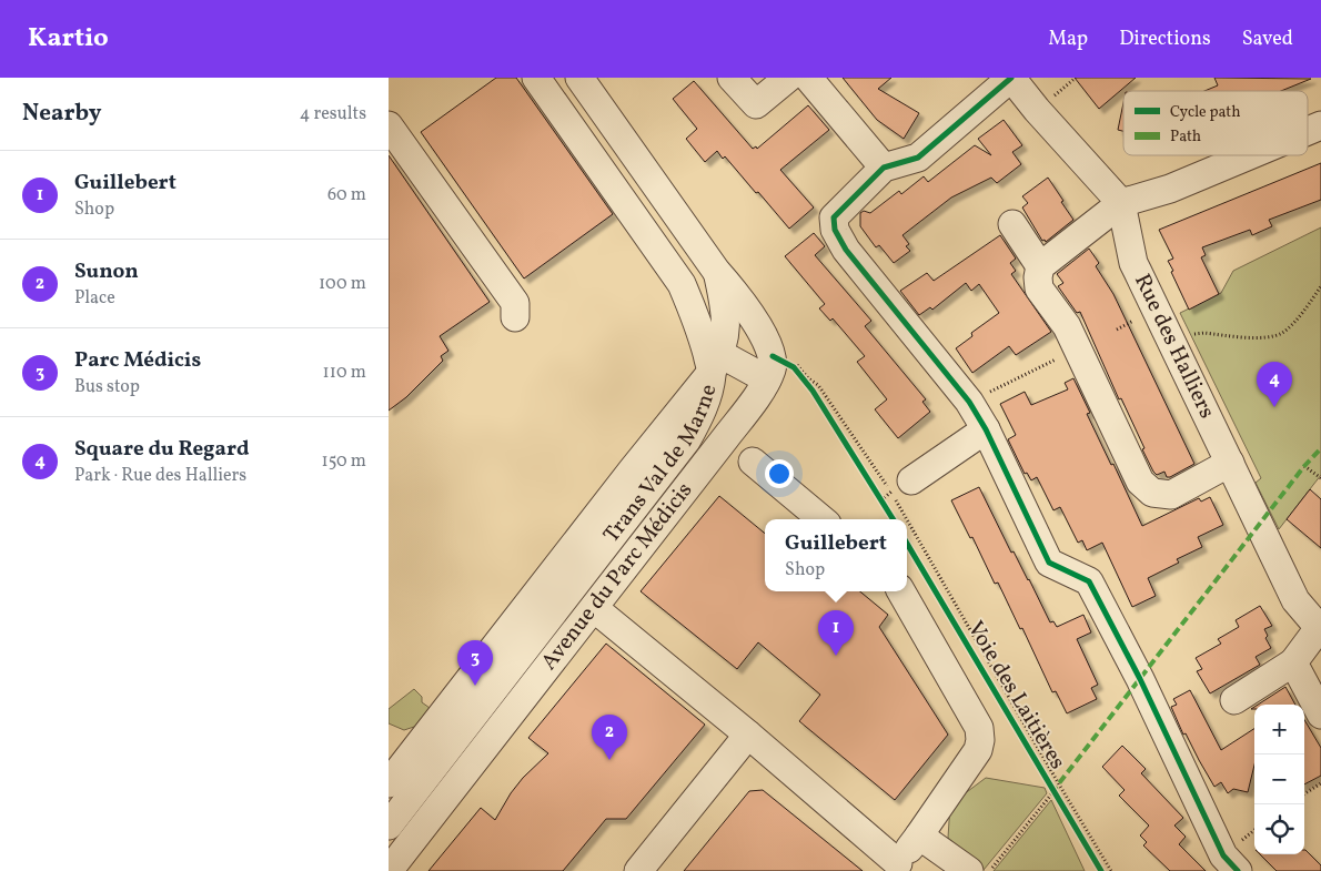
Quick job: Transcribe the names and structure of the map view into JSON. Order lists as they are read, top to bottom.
{
  "streets": {
    "street": ["Rue des Halliers", "Trans Val de Marne", "Avenue du Parc Médicis"],
    "cycle path": ["Voie des Laitières"]
  },
  "legend": ["Cycle path", "Path"],
  "page": {
    "header": "Kartio",
    "nav": ["Map", "Directions", "Saved"],
    "heading": ["Nearby", "4 results"],
    "list": [
      {
        "mark": "1",
        "name": "Guillebert",
        "note": "Shop",
        "value": "60 m"
      },
      {
        "mark": "2",
        "name": "Sunon",
        "note": "Place",
        "value": "100 m"
      },
      {
        "mark": "3",
        "name": "Parc Médicis",
        "note": "Bus stop",
        "value": "110 m"
      },
      {
        "mark": "4",
        "name": "Square du Regard",
        "note": "Park · Rue des Halliers",
        "value": "150 m"
      }
    ],
    "pins": [
      "4",
      "1",
      "3",
      "2"
    ],
    "popup": ["Guillebert", "Shop"],
    "map_buttons": ["+", "−"]
  }
}
